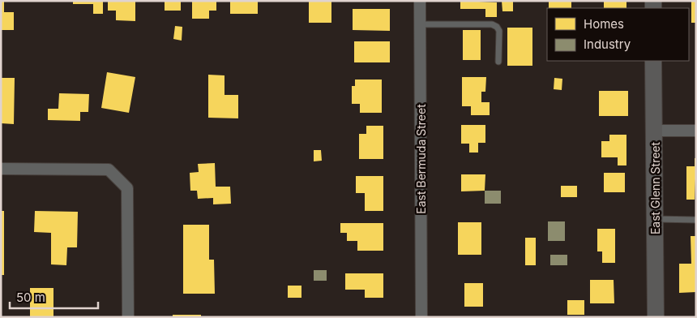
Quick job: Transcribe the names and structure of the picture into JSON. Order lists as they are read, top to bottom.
{
  "streets": {
    "street": ["East Bermuda Street", "East Glenn Street"]
  },
  "legend": ["Homes", "Industry"],
  "scale_bar": "50 m"
}
